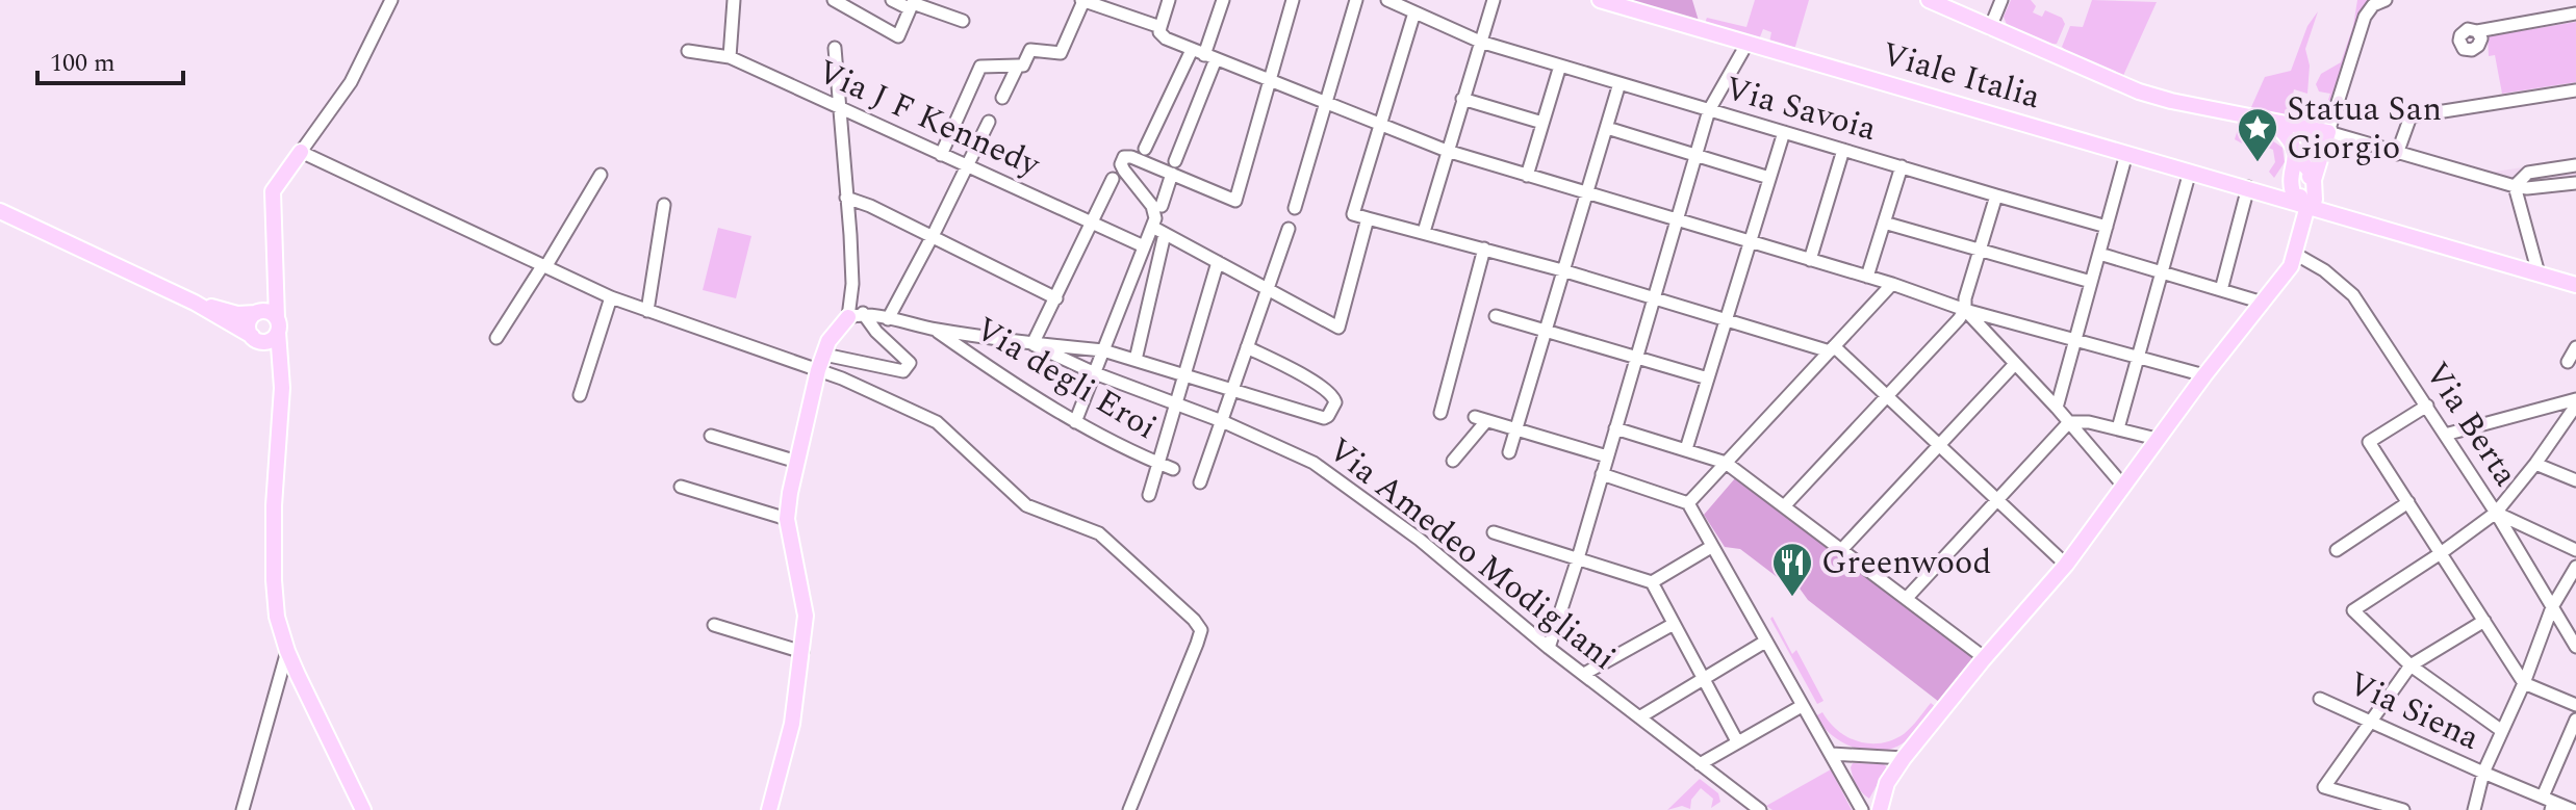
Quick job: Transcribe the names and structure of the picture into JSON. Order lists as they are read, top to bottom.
{
  "streets": {
    "main road": ["Viale Italia"],
    "street": [
      "Via Savoia",
      "Via J F Kennedy",
      "Via degli Eroi",
      "Via Berta",
      "Via Amedeo Modigliani",
      "Via Siena"
    ]
  },
  "places": {
    "place": ["Statua San Giorgio"],
    "restaurant": ["Greenwood"]
  },
  "scale_bar": "100 m"
}
